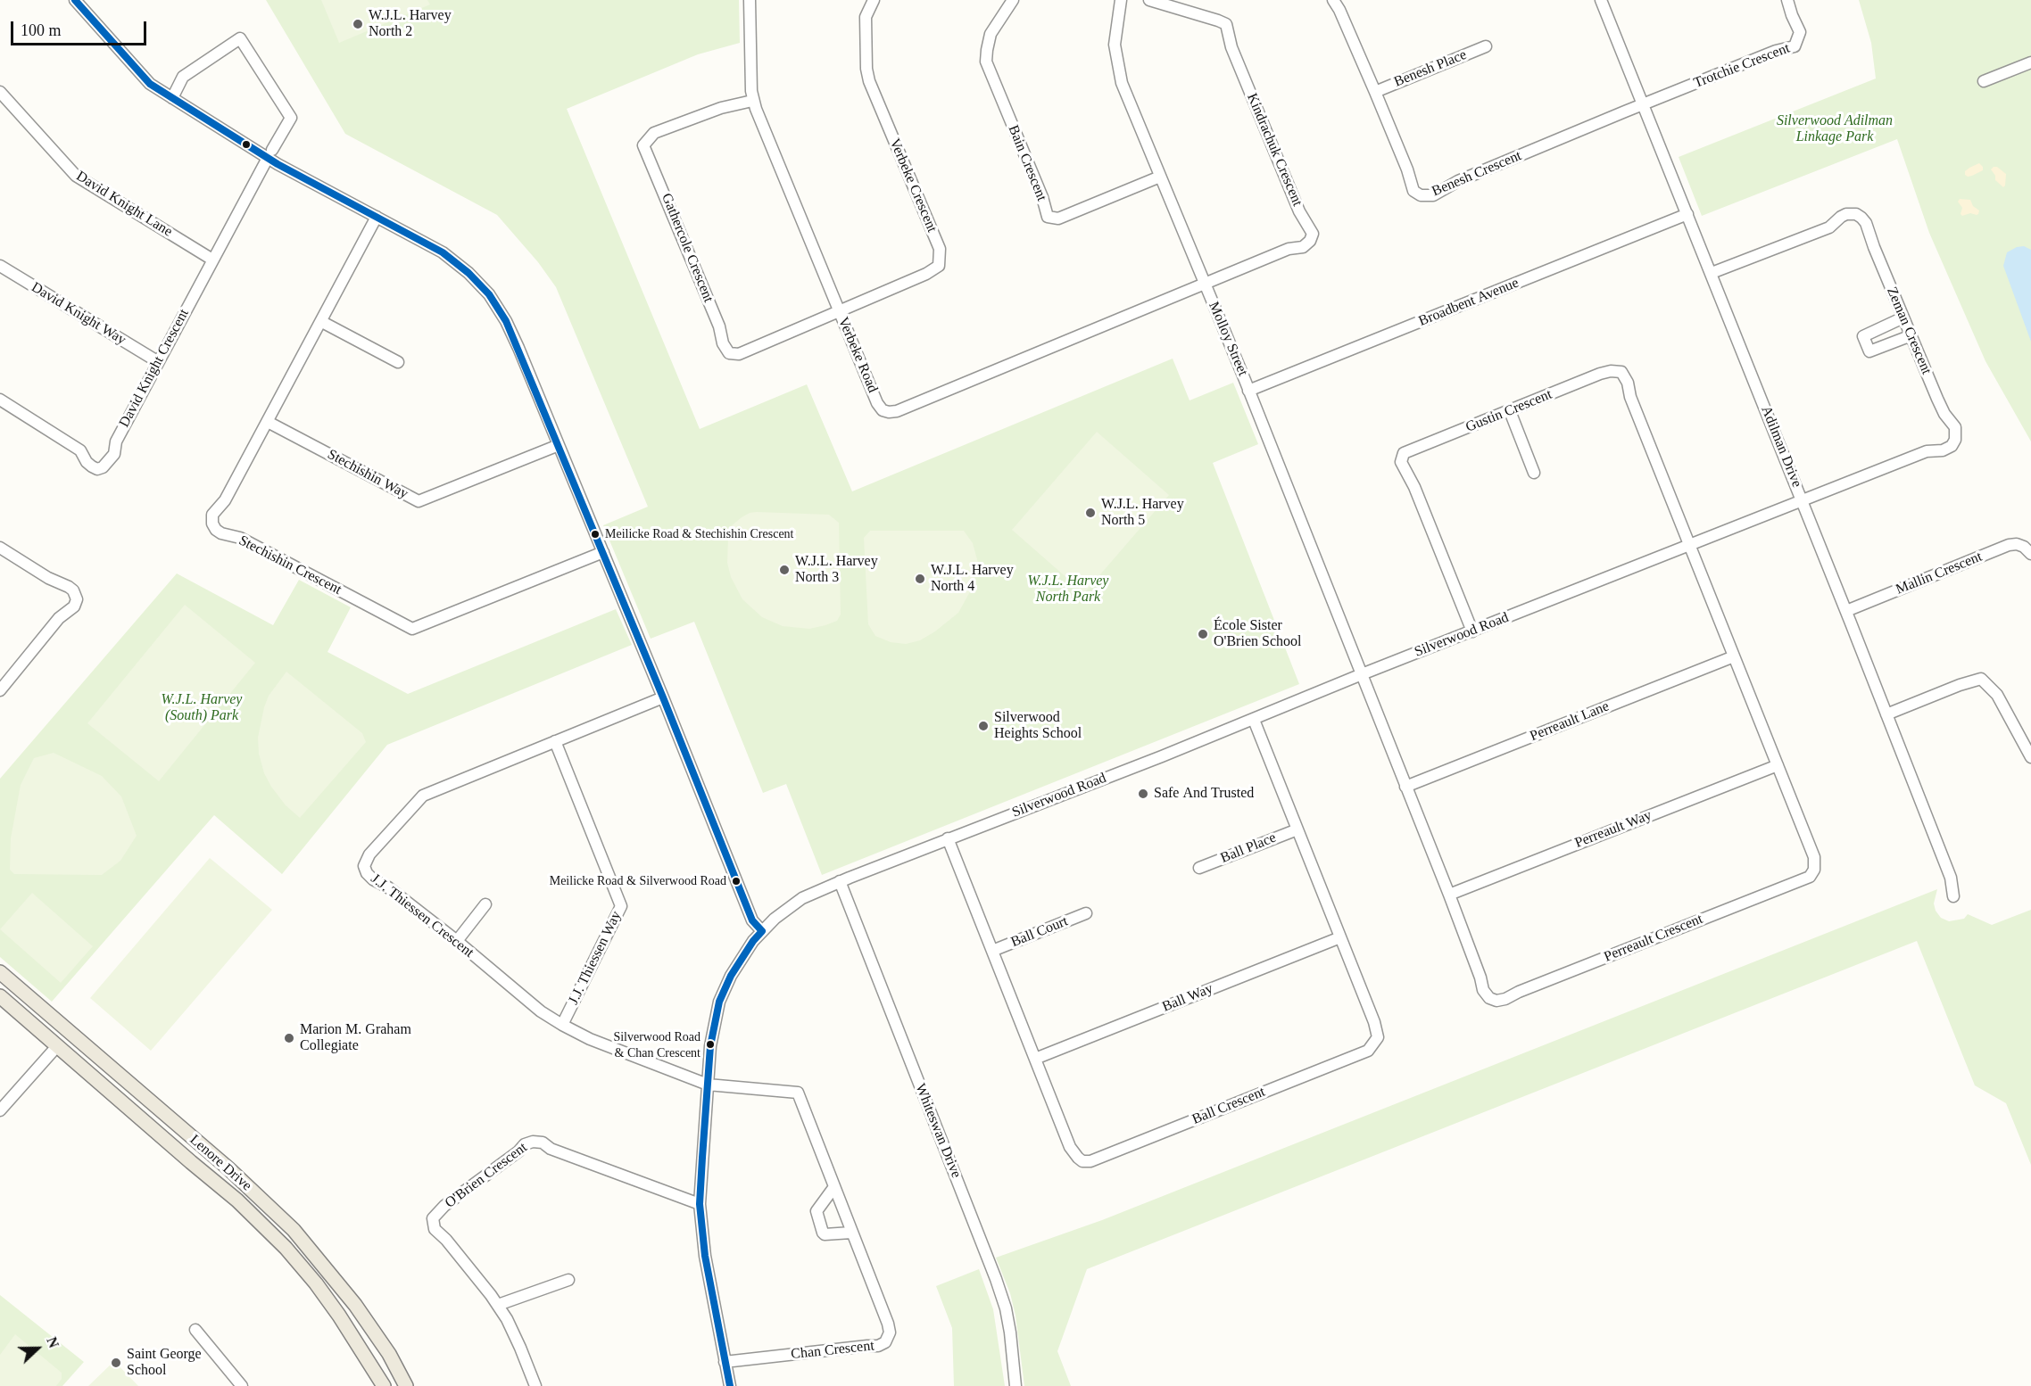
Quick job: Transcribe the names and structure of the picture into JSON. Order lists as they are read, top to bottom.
{
  "streets": {
    "main road": ["Lenore Drive"],
    "street": [
      "Trotchie Crescent",
      "Benesh Place",
      "Kindrachuk Crescent",
      "Bain Crescent",
      "Benesh Crescent",
      "Verbeke Crescent",
      "David Knight Lane",
      "Gathercole Crescent",
      "Broadbent Avenue",
      "David Knight Way",
      "Zeman Crescent",
      "Molloy Street",
      "Verbeke Road",
      "David Knight Crescent",
      "Gustin Crescent",
      "Adilman Drive",
      "Stechishin Way",
      "Stechishin Crescent",
      "Mallin Crescent",
      "Silverwood Road",
      "Perreault Lane",
      "Perreault Way",
      "Ball Place",
      "J.J. Thiessen Crescent",
      "Ball Court",
      "Perreault Crescent",
      "J.J. Thiessen Way",
      "Ball Way",
      "Ball Crescent",
      "Whiteswan Drive",
      "O'Brien Crescent",
      "Chan Crescent"
    ]
  },
  "crossings": [
    ["Trotchie Crescent", "Benesh Crescent"],
    ["Trotchie Crescent", "Adilman Drive"],
    ["Benesh Place", "Benesh Crescent"],
    ["Kindrachuk Crescent", "Molloy Street"],
    ["Kindrachuk Crescent", "Verbeke Road"],
    ["Bain Crescent", "Molloy Street"],
    ["Benesh Crescent", "Adilman Drive"],
    ["Verbeke Crescent", "Gathercole Crescent"],
    ["Verbeke Crescent", "Verbeke Road"],
    ["David Knight Lane", "David Knight Crescent"],
    ["Gathercole Crescent", "Verbeke Road"],
    ["Broadbent Avenue", "Molloy Street"],
    ["Broadbent Avenue", "Adilman Drive"],
    ["David Knight Way", "David Knight Crescent"],
    ["Zeman Crescent", "Adilman Drive"],
    ["Zeman Crescent", "Silverwood Road"],
    ["Molloy Street", "Verbeke Road"],
    ["Molloy Street", "Silverwood Road"],
    ["Molloy Street", "Perreault Crescent"],
    ["Gustin Crescent", "Silverwood Road"],
    ["Gustin Crescent", "Perreault Crescent"],
    ["Adilman Drive", "Mallin Crescent"],
    ["Adilman Drive", "Silverwood Road"],
    ["Stechishin Way", "Stechishin Crescent"],
    ["Silverwood Road", "J.J. Thiessen Crescent"],
    ["Silverwood Road", "Perreault Crescent"],
    ["Silverwood Road", "Ball Crescent"],
    ["Silverwood Road", "Whiteswan Drive"],
    ["Silverwood Road", "O'Brien Crescent"],
    ["Silverwood Road", "Chan Crescent"],
    ["Perreault Lane", "Perreault Crescent"],
    ["Perreault Way", "Perreault Crescent"],
    ["Ball Place", "Ball Crescent"],
    ["J.J. Thiessen Crescent", "J.J. Thiessen Way"],
    ["J.J. Thiessen Crescent", "Chan Crescent"],
    ["Ball Court", "Ball Crescent"],
    ["Ball Way", "Ball Crescent"]
  ],
  "parks": ["Silverwood Adilman Linkage Park", "W.J.L. Harvey North Park", "W.J.L. Harvey (South) Park"],
  "places": [
    "W.J.L. Harvey North 2",
    "W.J.L. Harvey North 5",
    "Meilicke Road & Stechishin Crescent",
    "W.J.L. Harvey North 3",
    "W.J.L. Harvey North 4",
    "École Sister O'Brien School",
    "Silverwood Heights School",
    "Safe And Trusted",
    "Meilicke Road & Silverwood Road",
    "Marion M. Graham Collegiate",
    "Silverwood Road & Chan Crescent",
    "Saint George School"
  ],
  "scale_bar": "100 m",
  "north": "right"
}
